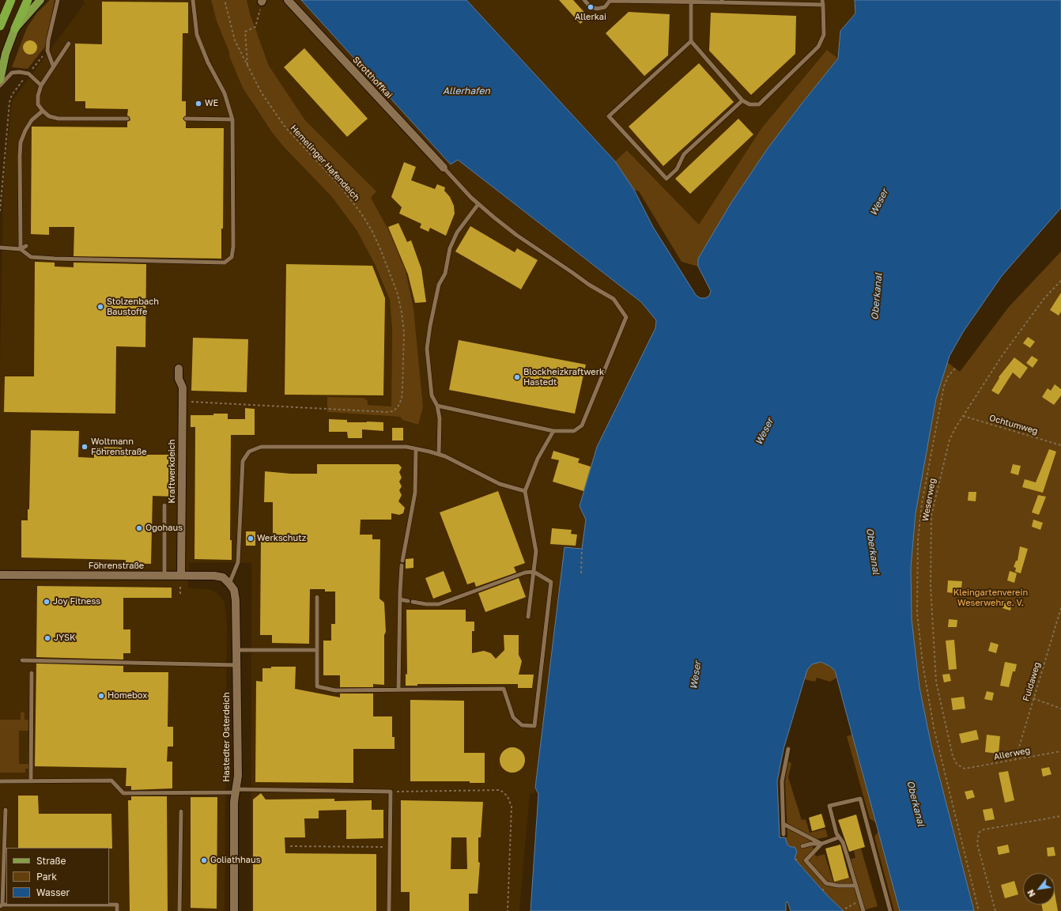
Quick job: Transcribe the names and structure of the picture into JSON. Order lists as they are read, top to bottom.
{
  "streets": {
    "street": [
      "Strotthoffkai",
      "Kraftwerkdeich",
      "Föhrenstraße",
      "Hastedter Osterdeich"
    ],
    "path": [
      "Hemelinger Hafendeich",
      "Ochtumweg",
      "Weserweg",
      "Fuldaweg",
      "Allerweg"
    ]
  },
  "crossings": [
    ["Hemelinger Hafendeich", "Kraftwerkdeich"],
    ["Ochtumweg", "Weserweg"],
    ["Kraftwerkdeich", "Föhrenstraße"],
    ["Weserweg", "Allerweg"],
    ["Föhrenstraße", "Hastedter Osterdeich"],
    ["Fuldaweg", "Allerweg"]
  ],
  "water": ["Allerhafen", "Weser", "Oberkanal"],
  "parks": ["Kleingartenverein Weserwehr e. V."],
  "places": [
    "Allerkai",
    "WE",
    "Stolzenbach Baustoffe",
    "Blockheizkraftwerk Hastedt",
    "Woltmann Föhrenstraße",
    "Ogohaus",
    "Werkschutz",
    "Joy Fitness",
    "JYSK",
    "Homebox",
    "Goliathhaus"
  ],
  "legend": ["Straße", "Park", "Wasser"],
  "north": "bottom left"
}
